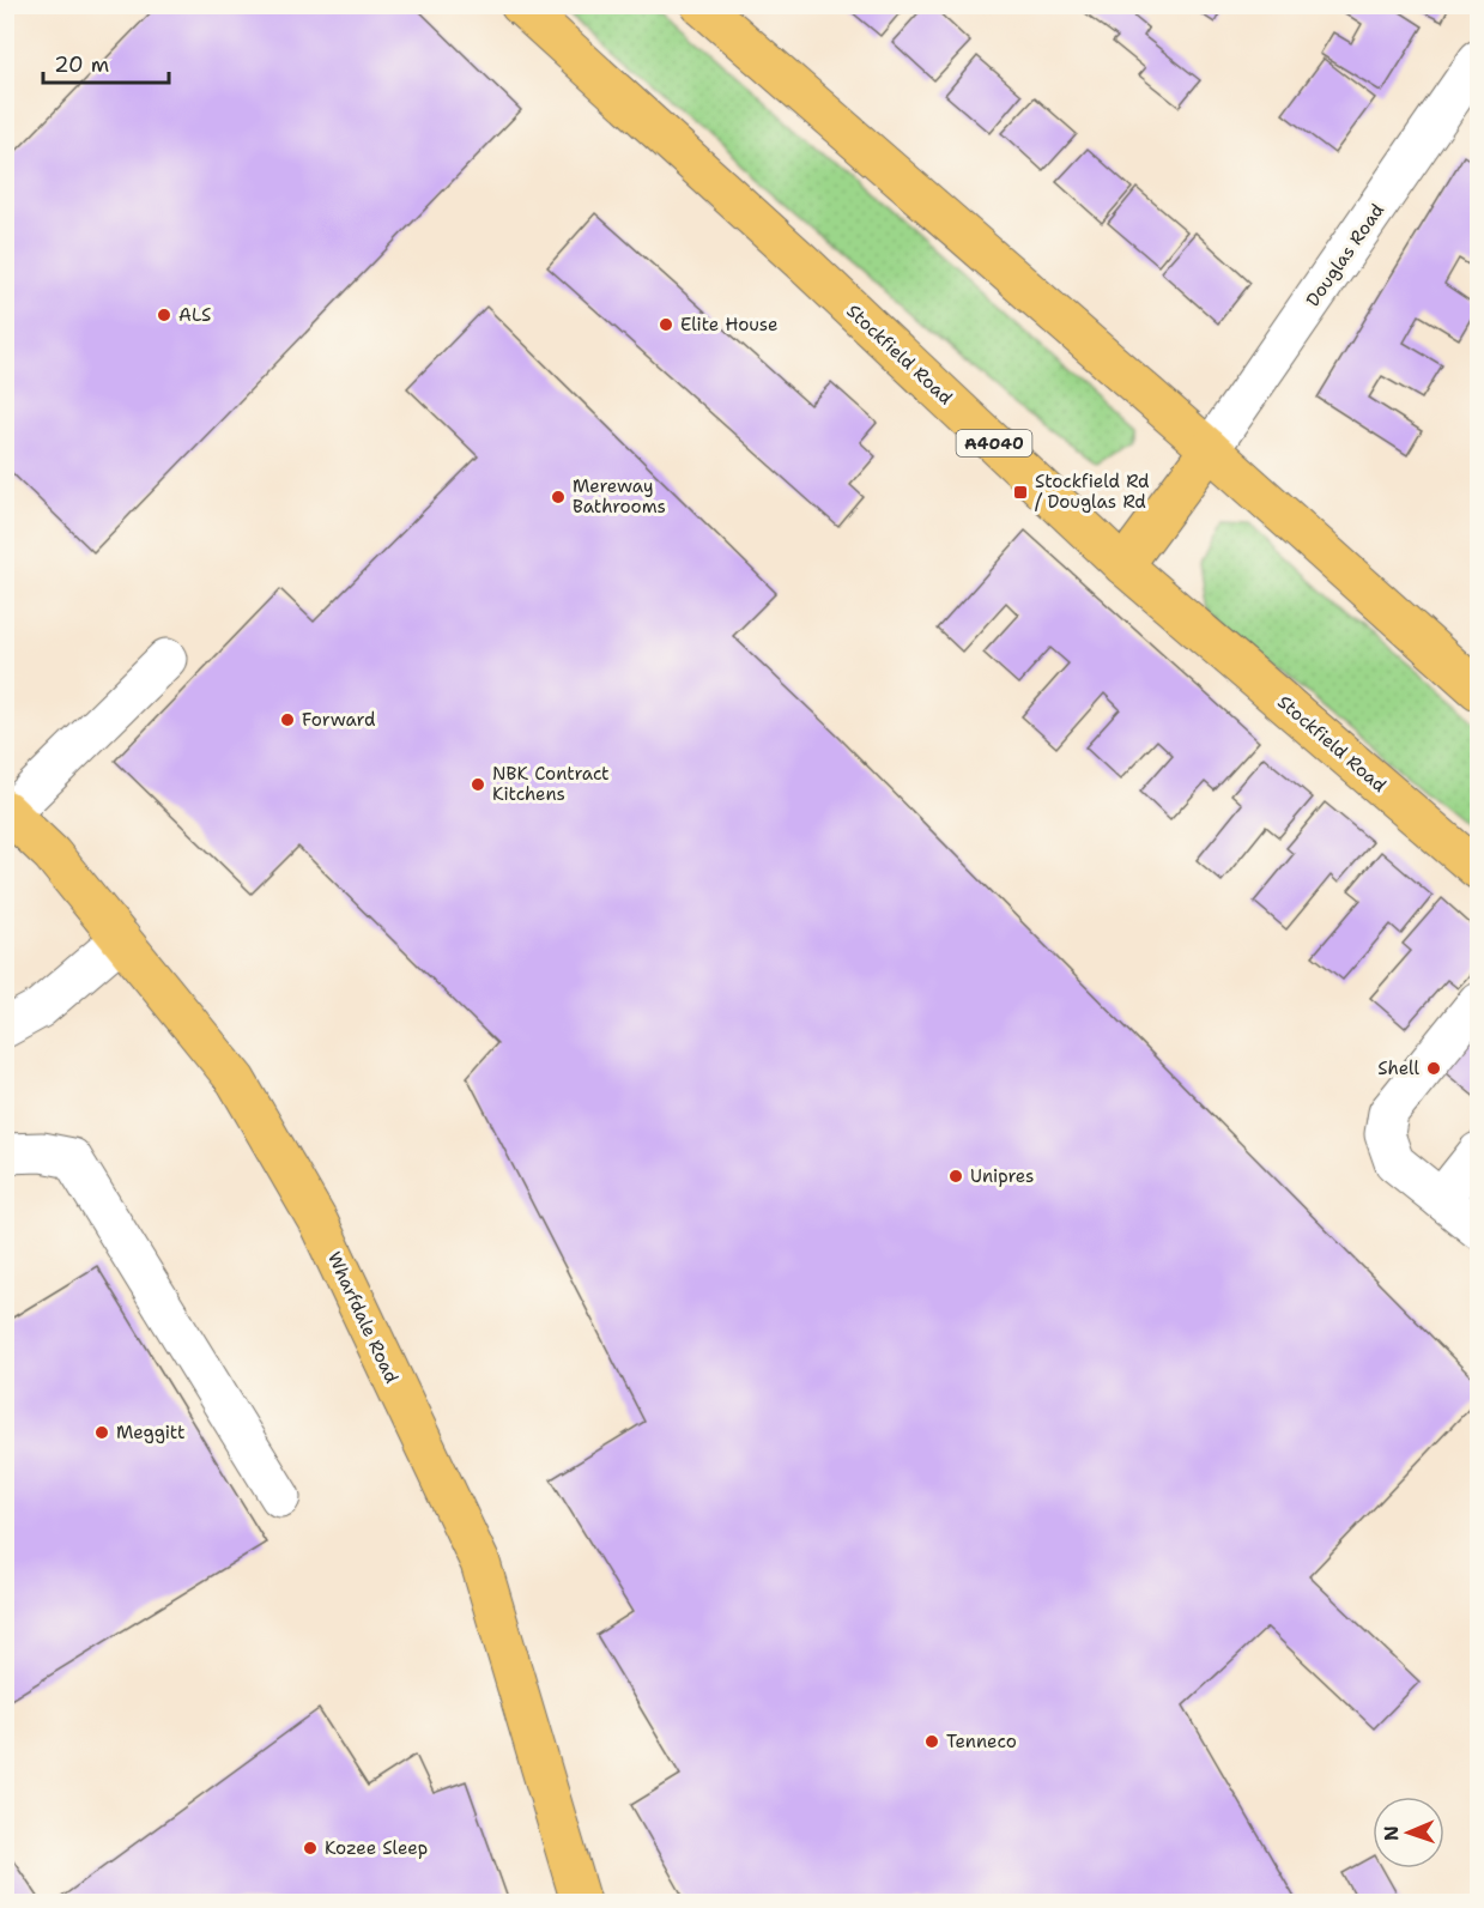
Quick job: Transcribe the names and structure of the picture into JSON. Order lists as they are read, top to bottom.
{
  "streets": {
    "main road": ["Stockfield Road", "A4040", "Wharfdale Road"],
    "street": ["Douglas Road"]
  },
  "places": {
    "other": [
      "ALS",
      "Elite House",
      "Mereway Bathrooms",
      "Forward",
      "NBK Contract Kitchens",
      "Shell",
      "Unipres",
      "Meggitt",
      "Tenneco",
      "Kozee Sleep"
    ],
    "transit": ["Stockfield Rd / Douglas Rd"]
  },
  "scale_bar": "20 m",
  "north": "left"
}
